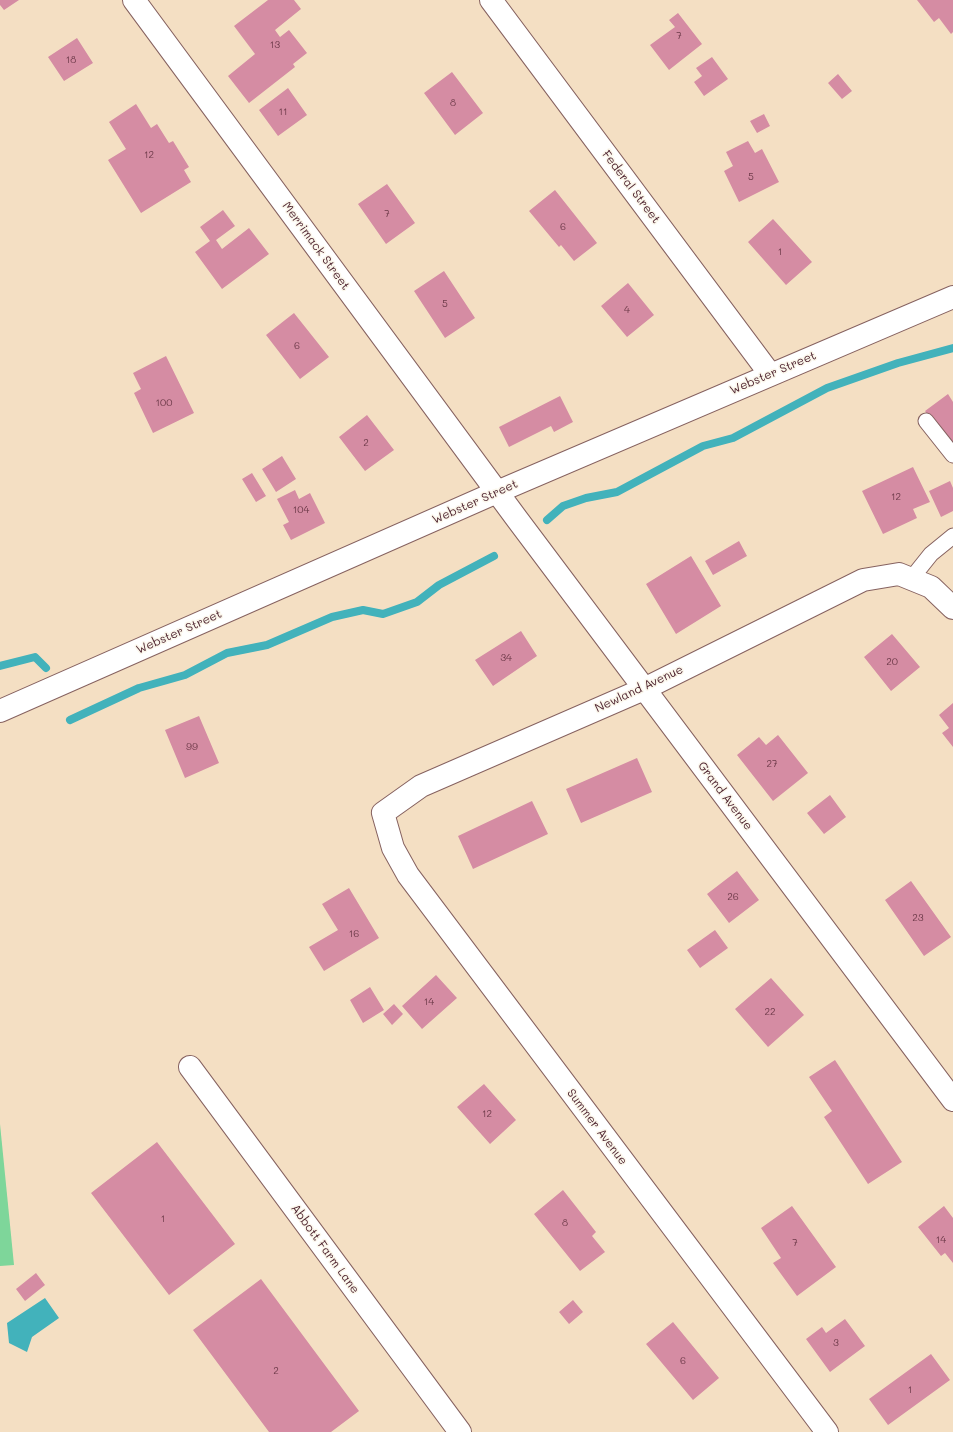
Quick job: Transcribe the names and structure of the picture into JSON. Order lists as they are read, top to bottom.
{
  "streets": {
    "street": [
      "Federal Street",
      "Merrimack Street",
      "Webster Street",
      "Newland Avenue",
      "Grand Avenue",
      "Summer Avenue",
      "Abbott Farm Lane"
    ]
  },
  "crossings": [
    ["Federal Street", "Webster Street"],
    ["Merrimack Street", "Webster Street"],
    ["Merrimack Street", "Grand Avenue"],
    ["Webster Street", "Grand Avenue"],
    ["Newland Avenue", "Grand Avenue"],
    ["Newland Avenue", "Summer Avenue"]
  ],
  "house_numbers": [
    "7",
    "13",
    "18",
    "8",
    "11",
    "12",
    "5",
    "7",
    "6",
    "1",
    "5",
    "4",
    "6",
    "100",
    "2",
    "12",
    "104",
    "34",
    "20",
    "99",
    "27",
    "26",
    "23",
    "16",
    "14",
    "22",
    "12",
    "1",
    "8",
    "14",
    "7",
    "3",
    "6",
    "2",
    "1"
  ]
}
